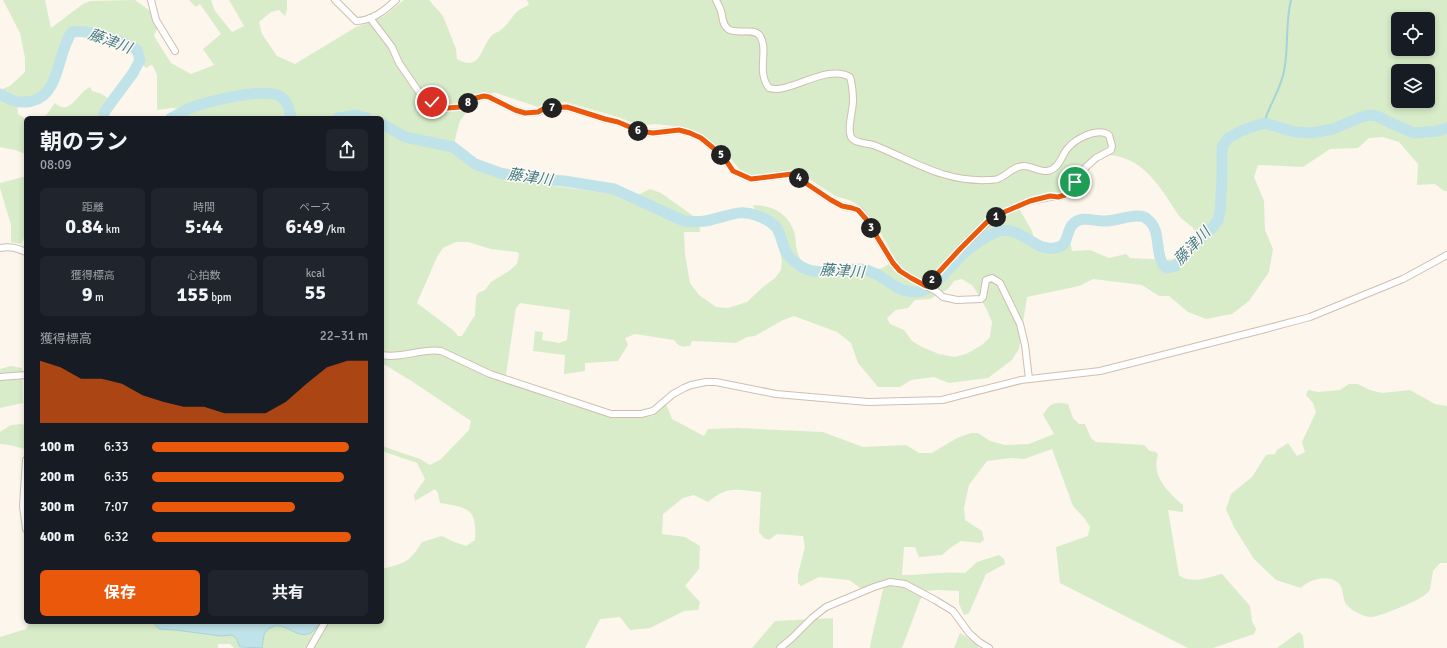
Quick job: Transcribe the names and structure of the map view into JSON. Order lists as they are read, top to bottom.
{
  "water": ["藤津川"],
  "page": {
    "pins": [
      "8",
      "7",
      "6",
      "5",
      "4",
      "1",
      "3",
      "2"
    ],
    "heading": ["朝のラン", "08:09"],
    "stats": [
      ["距離", "0.84 km"],
      ["時間", "5:44"],
      ["ペース", "6:49 /km"],
      ["獲得標高", "9 m"],
      ["心拍数", "155 bpm"],
      ["kcal", "55"]
    ],
    "chart": ["獲得標高", "22–31 m"],
    "list": [
      {
        "name": "100 m",
        "note": "6:33"
      },
      {
        "name": "200 m",
        "note": "6:35"
      },
      {
        "name": "300 m",
        "note": "7:07"
      },
      {
        "name": "400 m",
        "note": "6:32"
      }
    ],
    "buttons": ["保存", "共有"]
  }
}
